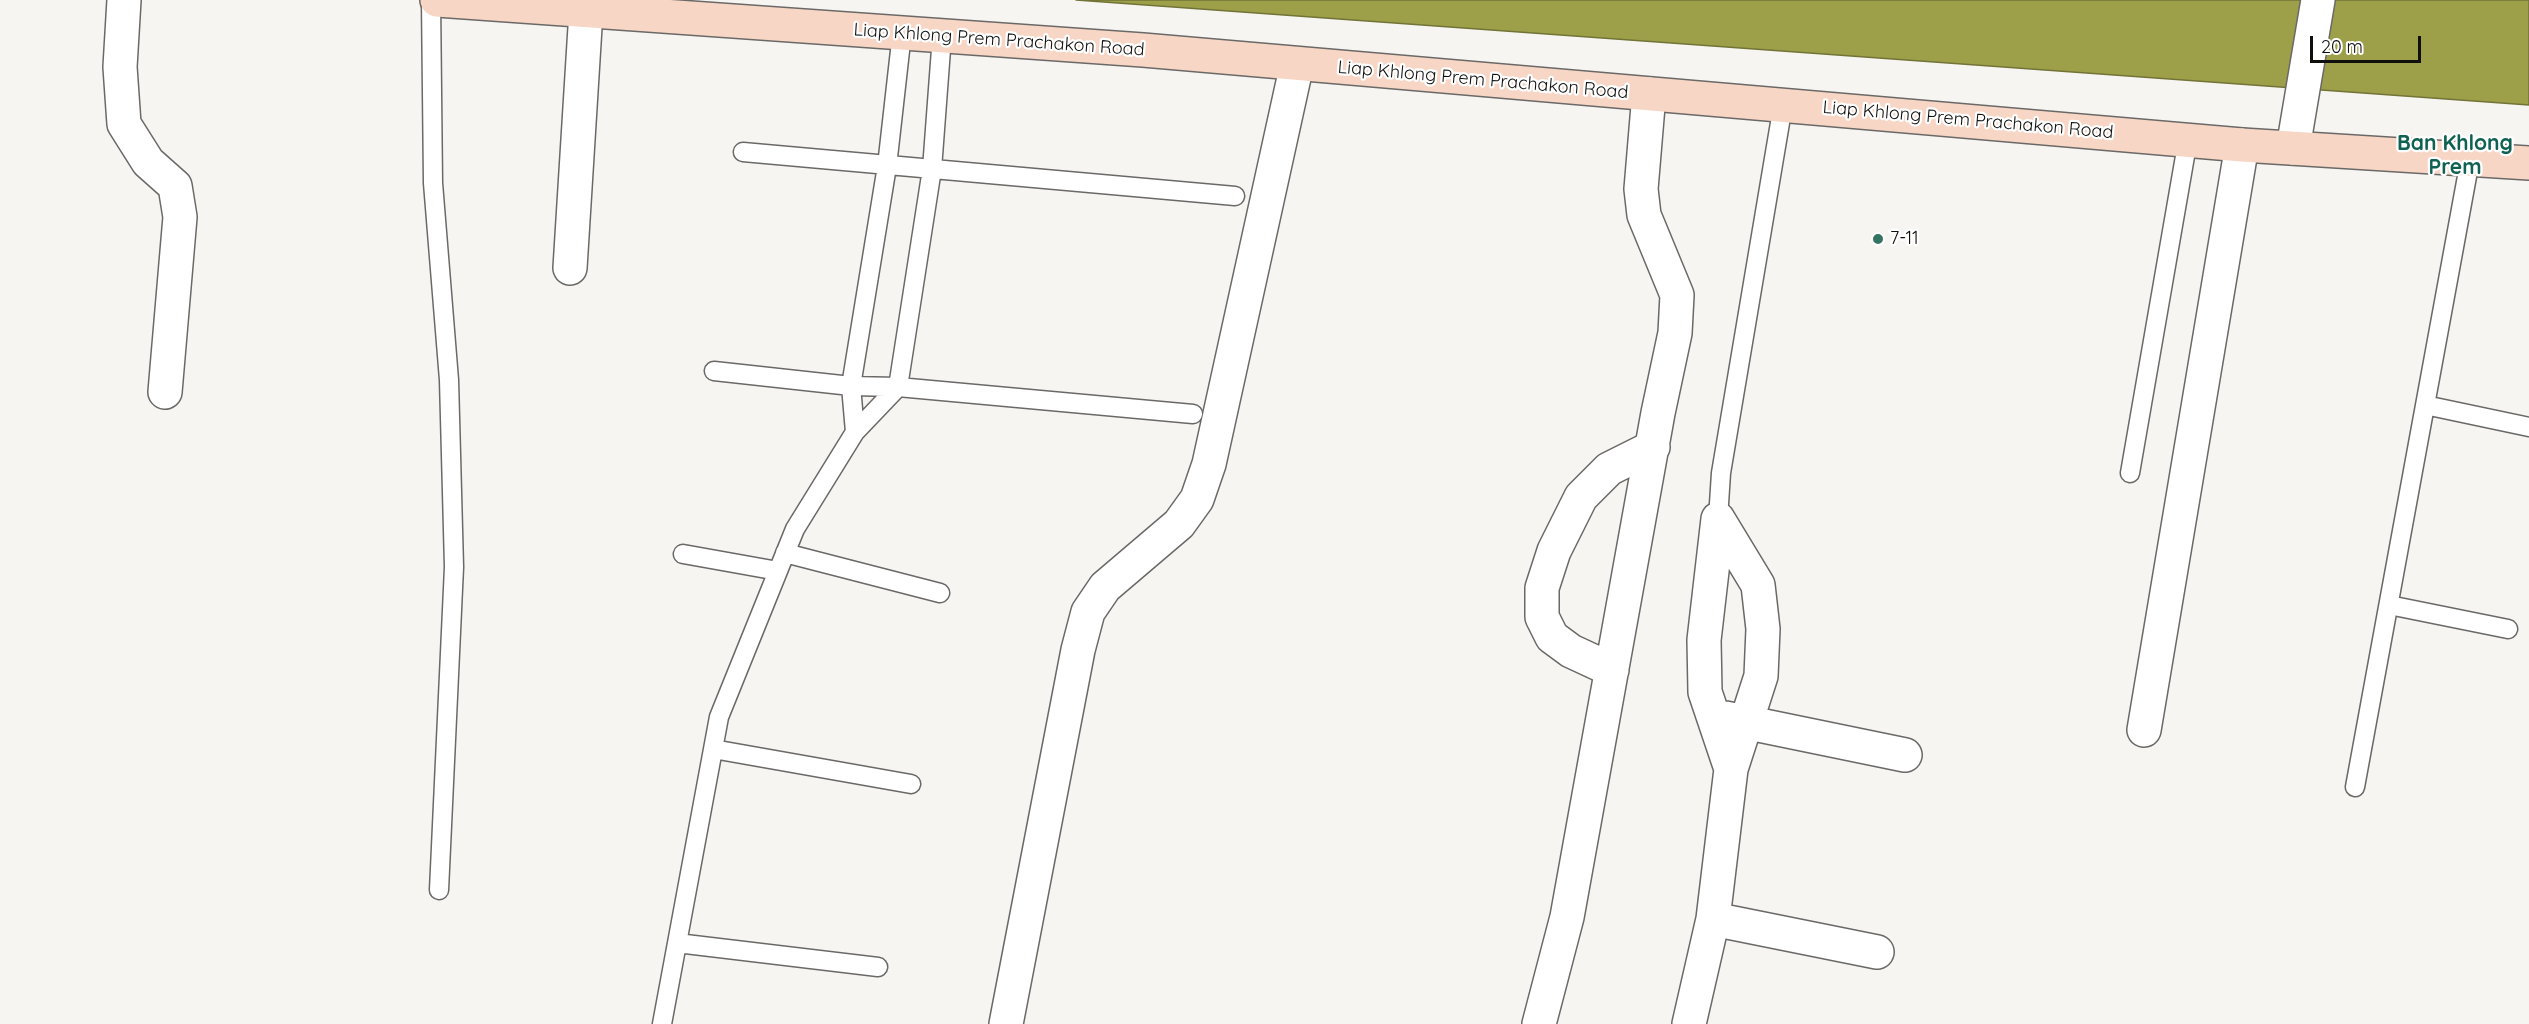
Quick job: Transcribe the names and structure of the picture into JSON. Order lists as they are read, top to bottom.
{
  "streets": {
    "street": ["Liap Khlong Prem Prachakon Road"]
  },
  "districts": ["Ban Khlong Prem"],
  "places": ["7-11"],
  "scale_bar": "20 m"
}
